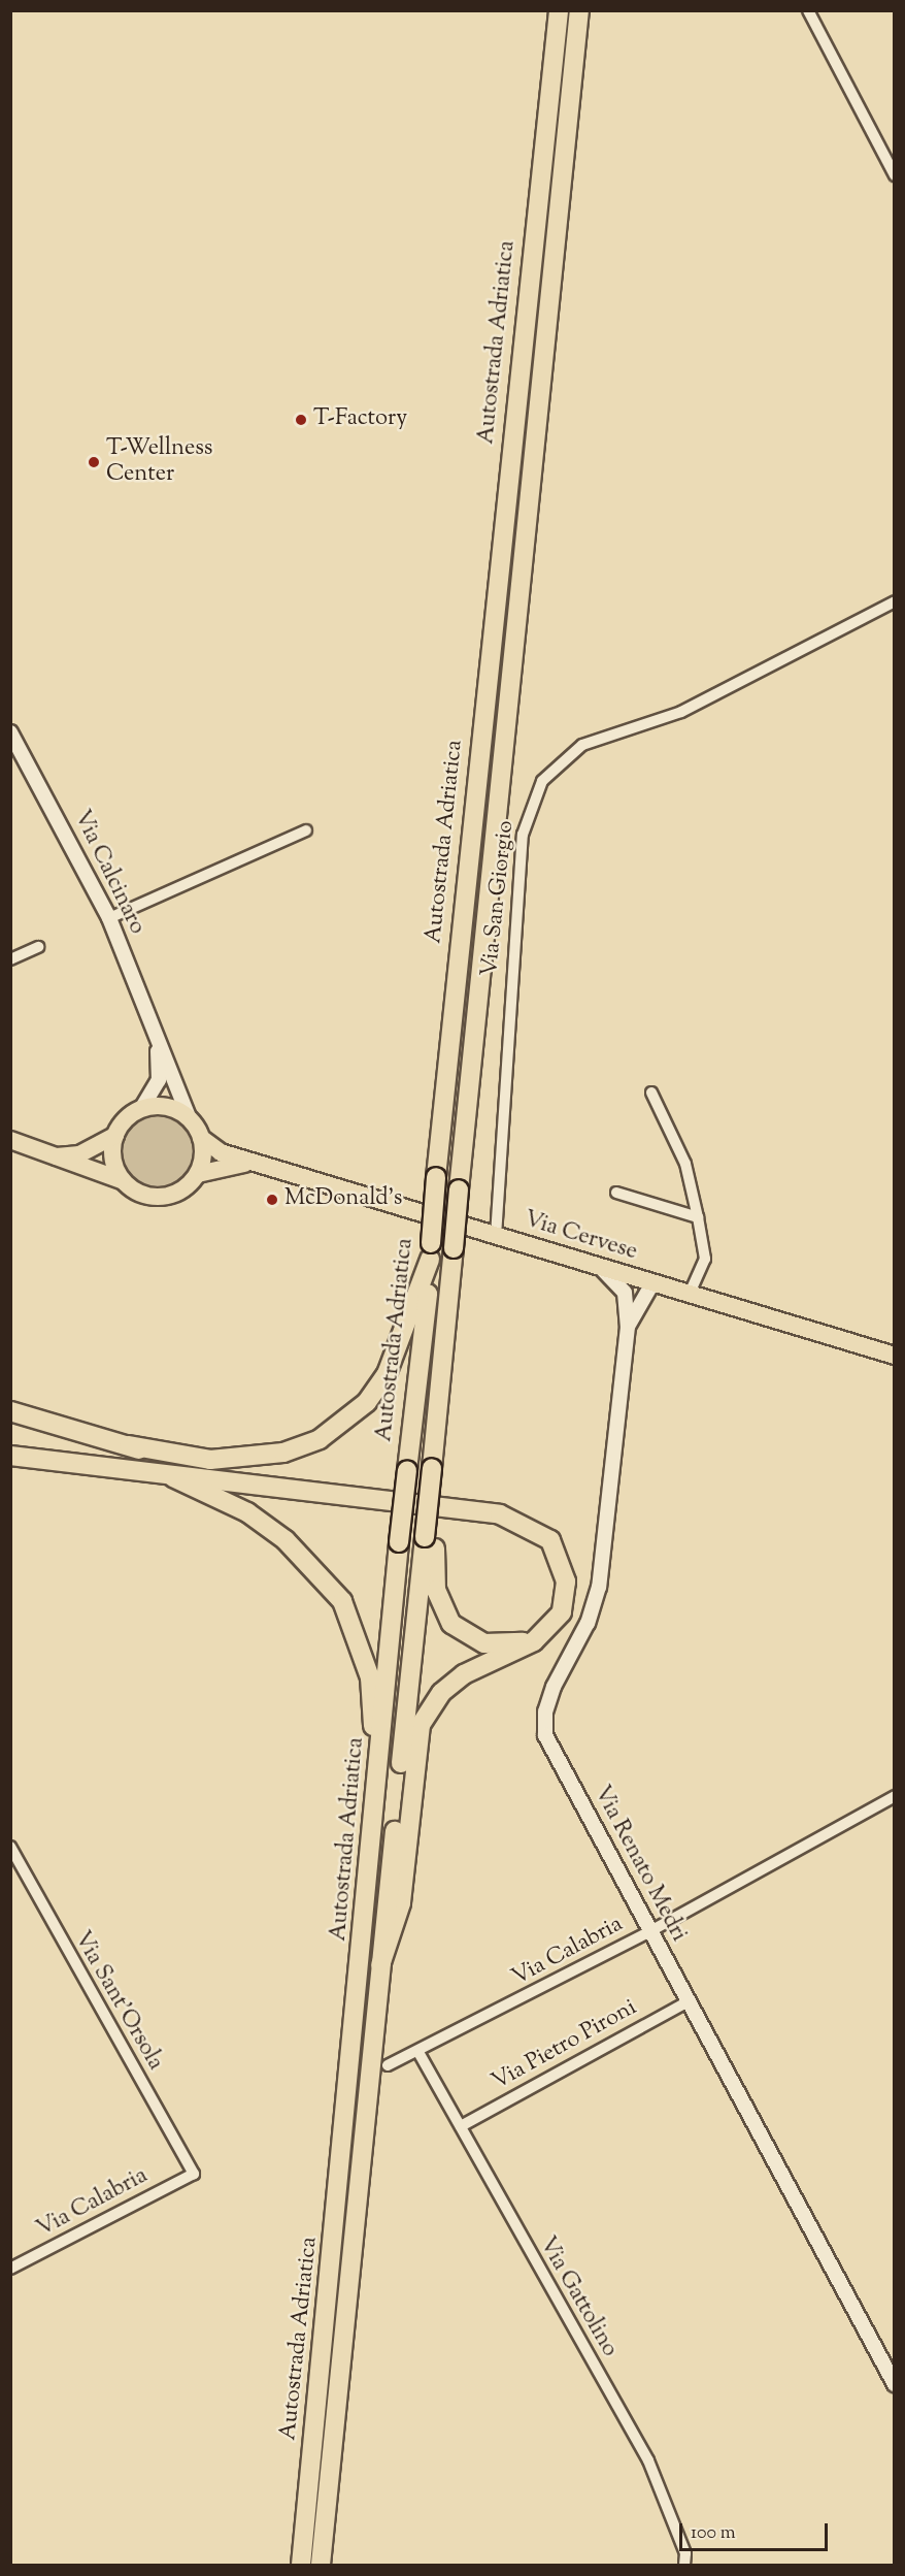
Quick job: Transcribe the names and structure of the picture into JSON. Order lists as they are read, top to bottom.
{
  "streets": {
    "highway": ["Autostrada Adriatica"],
    "main road": ["Via Cervese"],
    "street": [
      "Via Calcinaro",
      "Via San Giorgio",
      "Via Renato Medri",
      "Via Calabria",
      "Via Sant'Orsola",
      "Via Pietro Pironi",
      "Via Gattolino"
    ]
  },
  "crossings": [
    ["Via Calcinaro", "Via Cervese"],
    ["Via San Giorgio", "Via Cervese"],
    ["Via Cervese", "Via Renato Medri"],
    ["Via Renato Medri", "Via Calabria"],
    ["Via Renato Medri", "Via Pietro Pironi"],
    ["Via Calabria", "Via Sant'Orsola"],
    ["Via Calabria", "Via Gattolino"],
    ["Via Pietro Pironi", "Via Gattolino"]
  ],
  "places": ["T-Factory", "T-Wellness Center", "McDonald's"],
  "scale_bar": "100 m"
}
